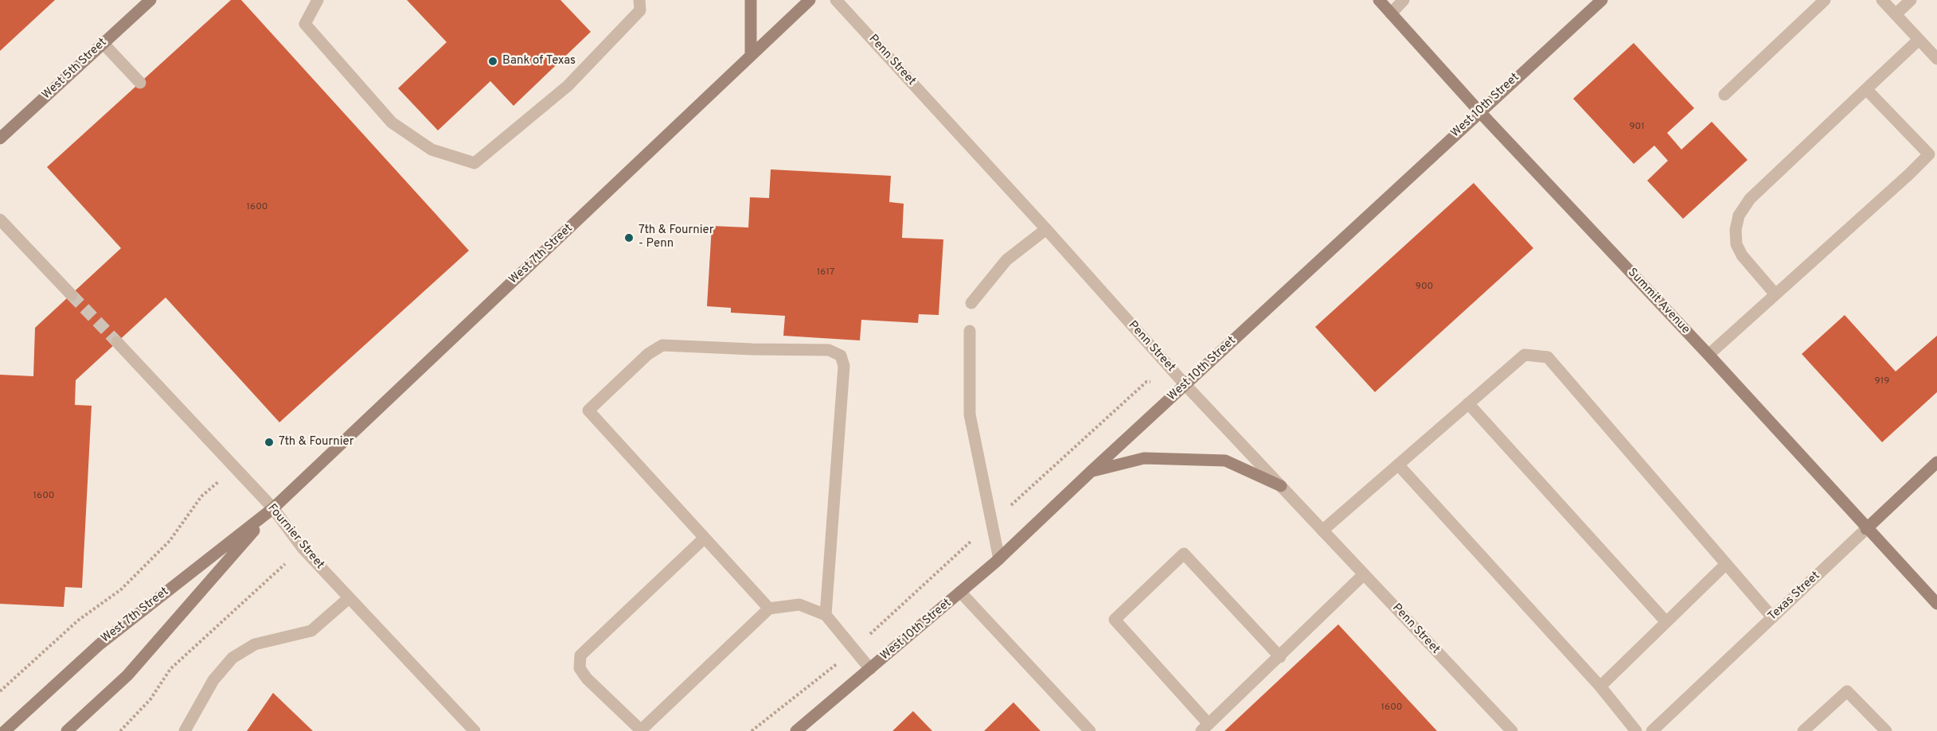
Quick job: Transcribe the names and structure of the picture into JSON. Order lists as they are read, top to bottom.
{
  "streets": {
    "main road": [
      "West 5th Street",
      "West 10th Street",
      "West 7th Street",
      "Summit Avenue",
      "Texas Street"
    ],
    "street": ["Penn Street", "Fournier Street"]
  },
  "crossings": [
    ["Penn Street", "West 10th Street"],
    ["West 10th Street", "Summit Avenue"],
    ["West 7th Street", "Fournier Street"],
    ["Summit Avenue", "Texas Street"]
  ],
  "places": ["Bank of Texas", "7th & Fournier - Penn", "7th & Fournier"],
  "house_numbers": [
    "901",
    "1600",
    "1617",
    "900",
    "919",
    "1600",
    "1600"
  ]
}
